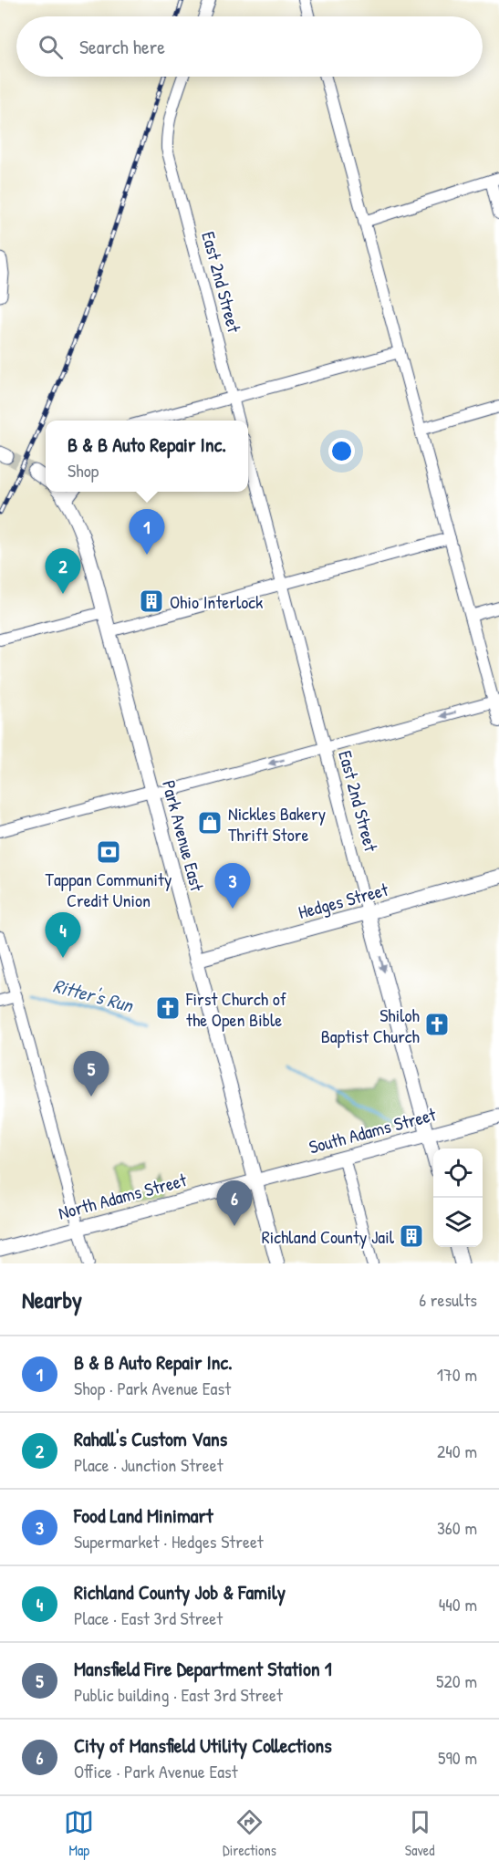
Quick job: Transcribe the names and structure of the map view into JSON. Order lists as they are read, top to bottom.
{
  "streets": {
    "main road": [
      "East 2nd Street",
      "Park Avenue East",
      "Hedges Street",
      "South Adams Street",
      "North Adams Street"
    ]
  },
  "crossings": [
    ["East 2nd Street", "Hedges Street"],
    ["East 2nd Street", "South Adams Street"],
    ["Park Avenue East", "Hedges Street"],
    ["Park Avenue East", "South Adams Street"],
    ["Park Avenue East", "North Adams Street"],
    ["South Adams Street", "North Adams Street"]
  ],
  "water": ["Ritter's Run"],
  "places": {
    "building": ["Ohio Interlock", "Richland County Jail"],
    "shop": ["Nickles Bakery Thrift Store"],
    "bank": ["Tappan Community Credit Union"],
    "church": ["First Church of the Open Bible", "Shiloh Baptist Church"]
  },
  "page": {
    "search": "Search here",
    "popup": ["B & B Auto Repair Inc.", "Shop"],
    "pins": [
      "1",
      "2",
      "3",
      "4",
      "5",
      "6"
    ],
    "heading": ["Nearby", "6 results"],
    "list": [
      {
        "mark": "1",
        "name": "B & B Auto Repair Inc.",
        "note": "Shop · Park Avenue East",
        "value": "170 m"
      },
      {
        "mark": "2",
        "name": "Rahall's Custom Vans",
        "note": "Place · Junction Street",
        "value": "240 m"
      },
      {
        "mark": "3",
        "name": "Food Land Minimart",
        "note": "Supermarket · Hedges Street",
        "value": "360 m"
      },
      {
        "mark": "4",
        "name": "Richland County Job & Family",
        "note": "Place · East 3rd Street",
        "value": "440 m"
      },
      {
        "mark": "5",
        "name": "Mansfield Fire Department Station 1",
        "note": "Public building · East 3rd Street",
        "value": "520 m"
      },
      {
        "mark": "6",
        "name": "City of Mansfield Utility Collections",
        "note": "Office · Park Avenue East",
        "value": "590 m"
      }
    ],
    "nav": ["Map", "Directions", "Saved"]
  }
}
